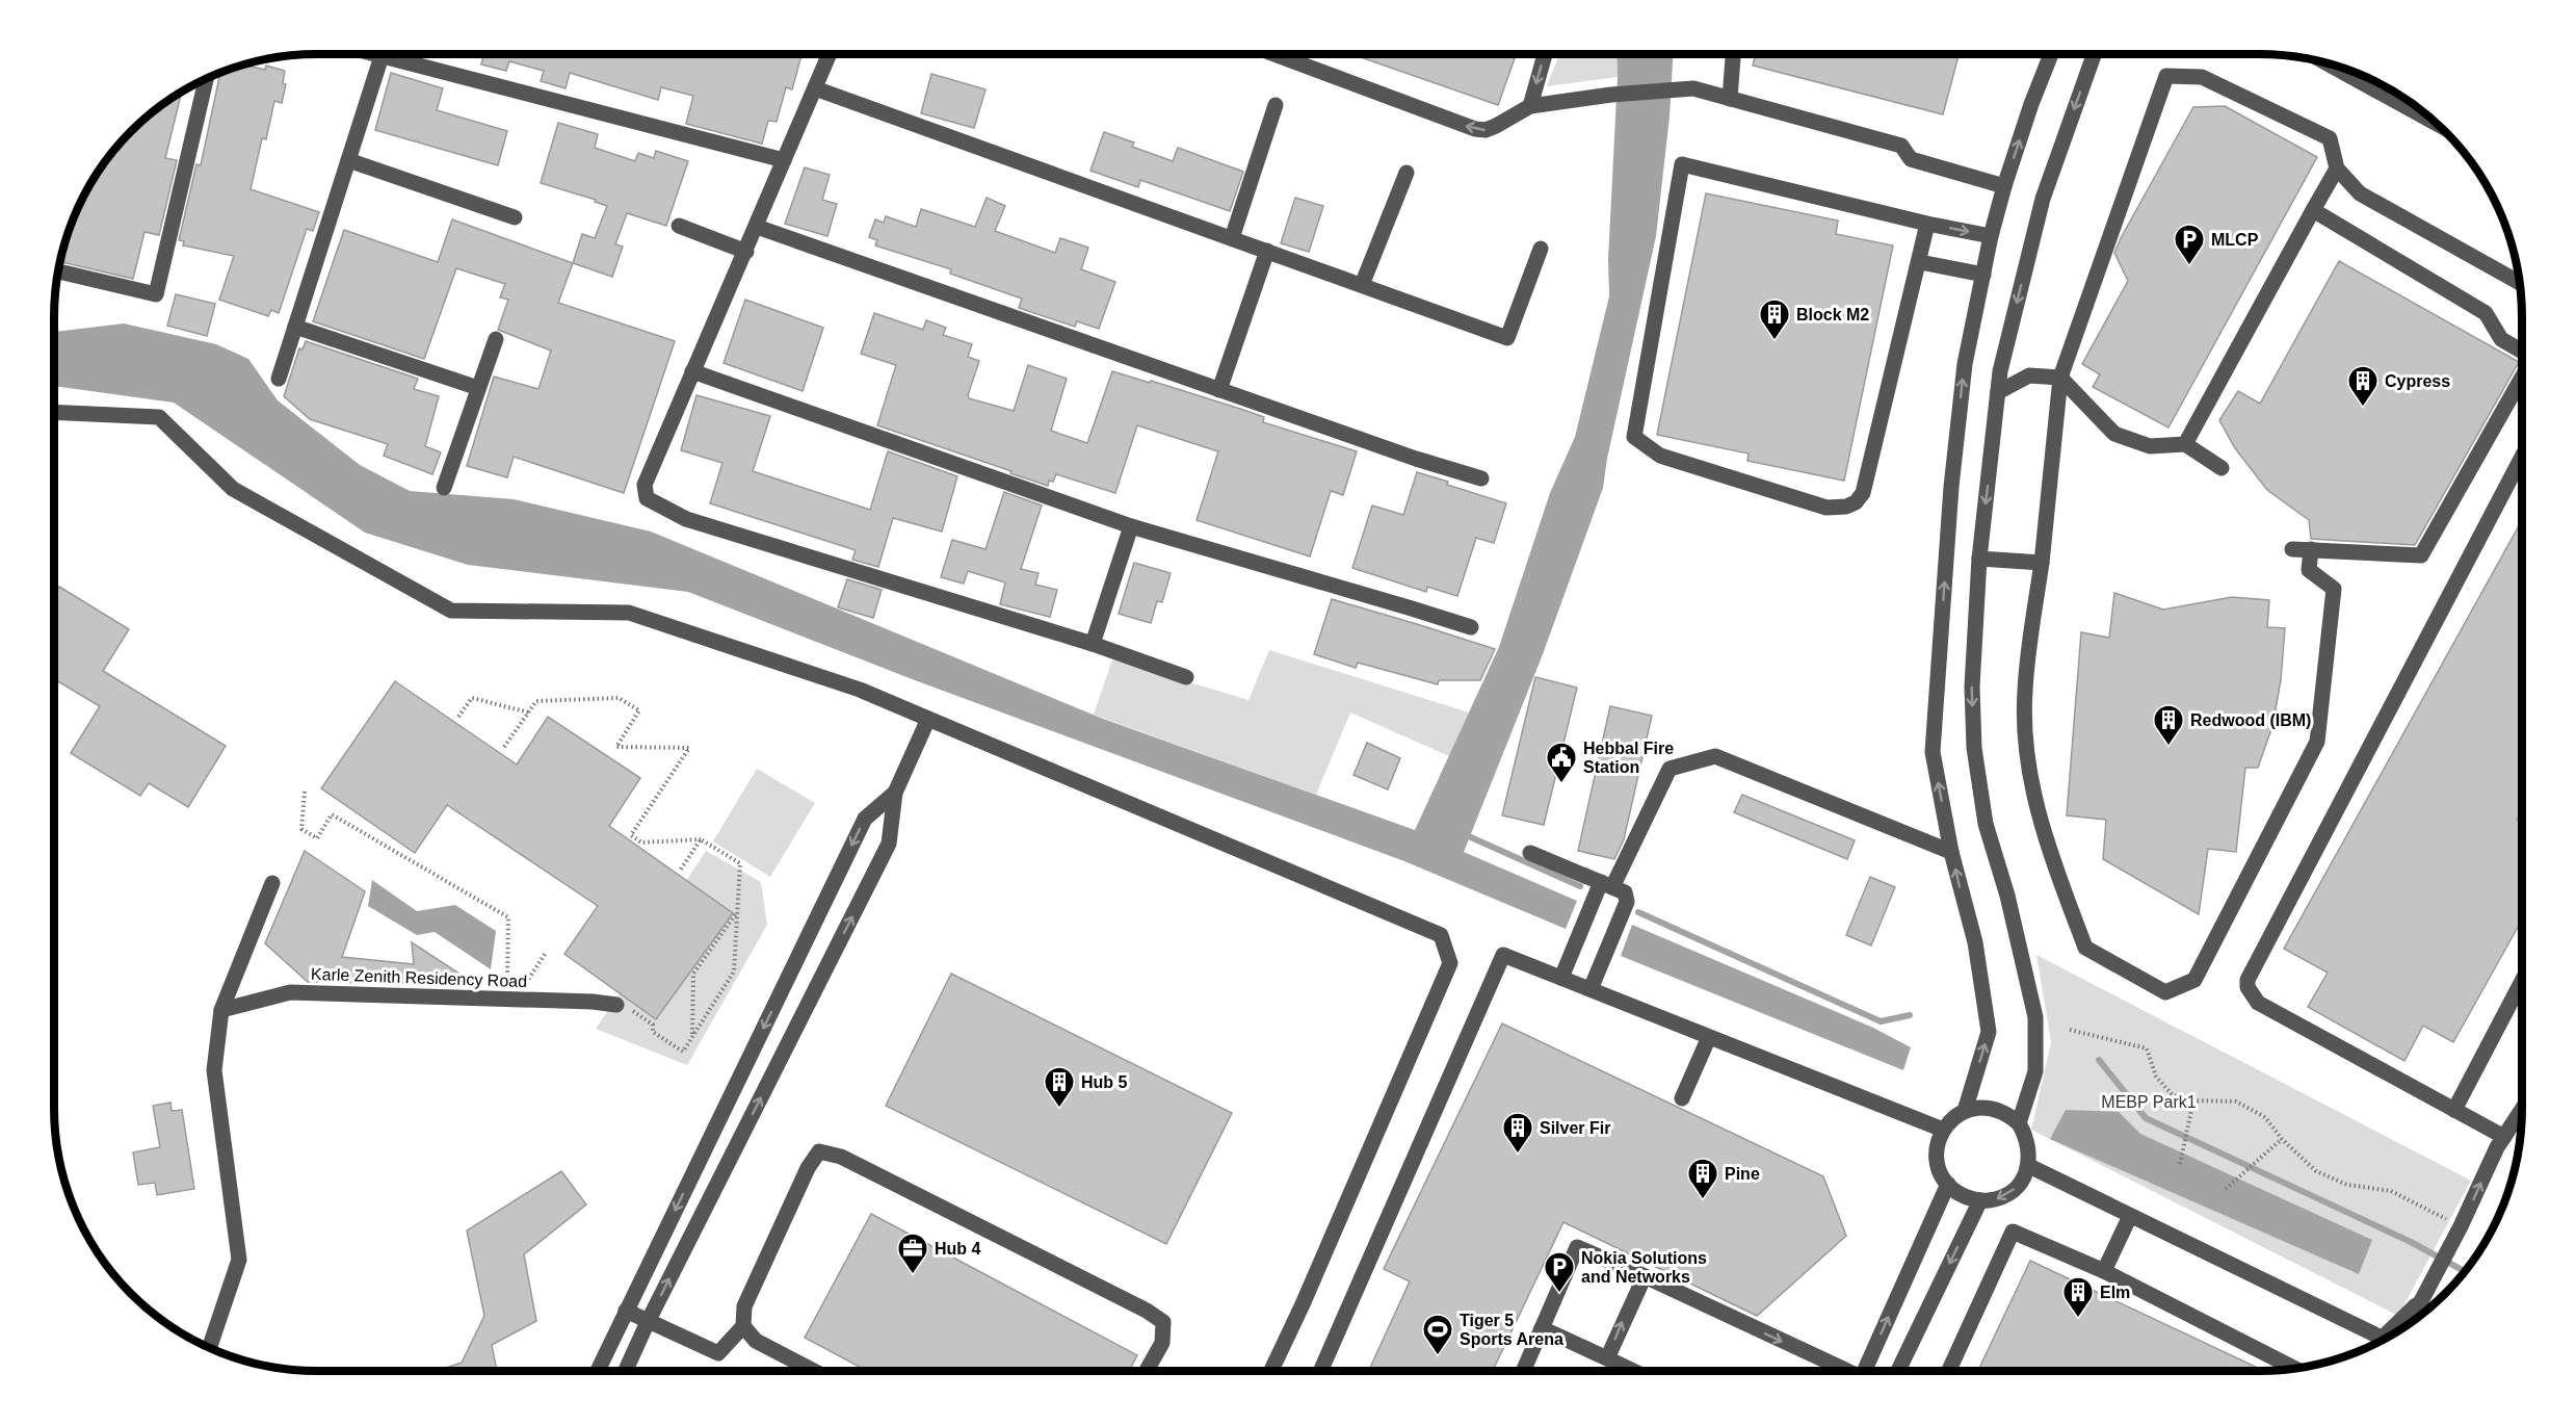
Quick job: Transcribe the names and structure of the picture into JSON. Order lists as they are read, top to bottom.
{
  "streets": {
    "street": ["Karle Zenith Residency Road"]
  },
  "parks": ["MEBP Park1"],
  "places": {
    "parking": ["MLCP", "Nokia Solutions and Networks"],
    "building": [
      "Block M2",
      "Cypress",
      "Redwood (IBM)",
      "Hub 5",
      "Silver Fir",
      "Pine",
      "Elm"
    ],
    "public building": ["Hebbal Fire Station"],
    "office": ["Hub 4"],
    "sports": ["Tiger 5 Sports Arena"]
  }
}
